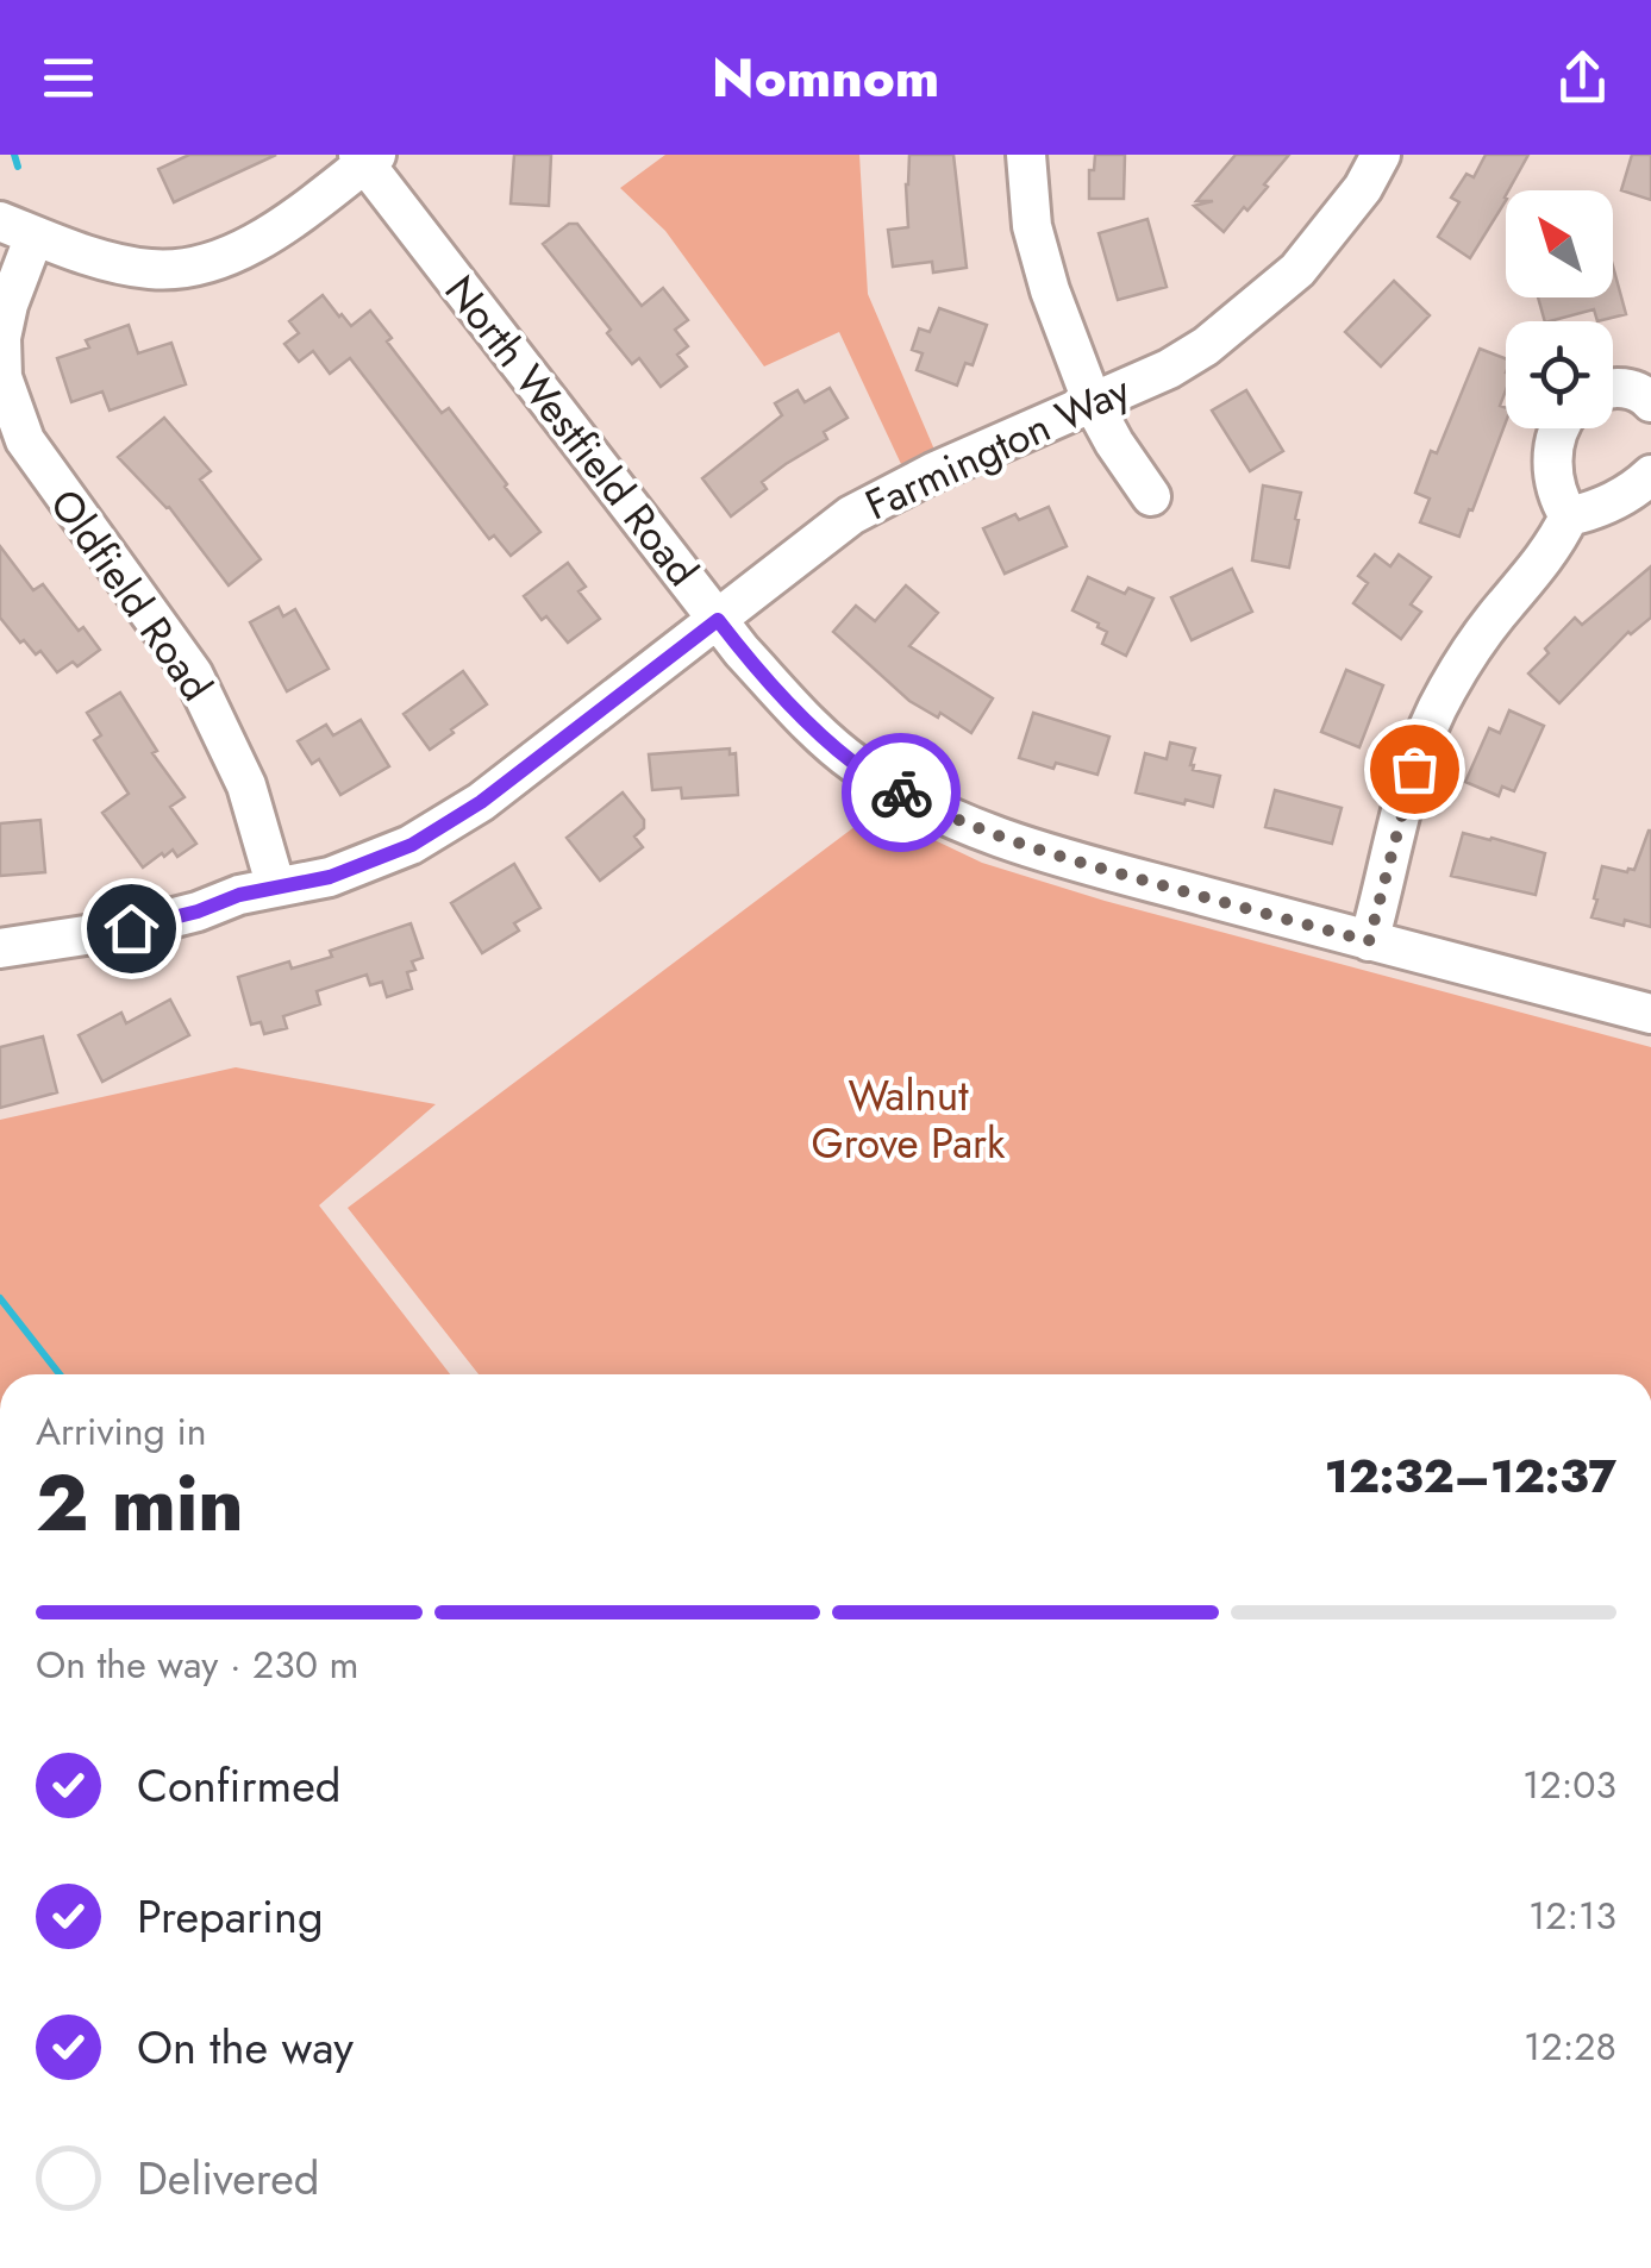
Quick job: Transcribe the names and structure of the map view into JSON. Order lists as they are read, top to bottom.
{
  "streets": {
    "street": ["North Westfield Road", "Farmington Way", "Oldfield Road"]
  },
  "crossings": [
    ["North Westfield Road", "Farmington Way"],
    ["Farmington Way", "Oldfield Road"]
  ],
  "parks": ["Walnut Grove Park"],
  "north": "top left",
  "page": {
    "header": "Nomnom",
    "heading": ["2 min", "Arriving in", "12:32–12:37"],
    "bar": "On the way · 230 m",
    "list": [
      ["Confirmed", "12:03"],
      ["Preparing", "12:13"],
      ["On the way", "12:28"],
      "Delivered"
    ]
  }
}
